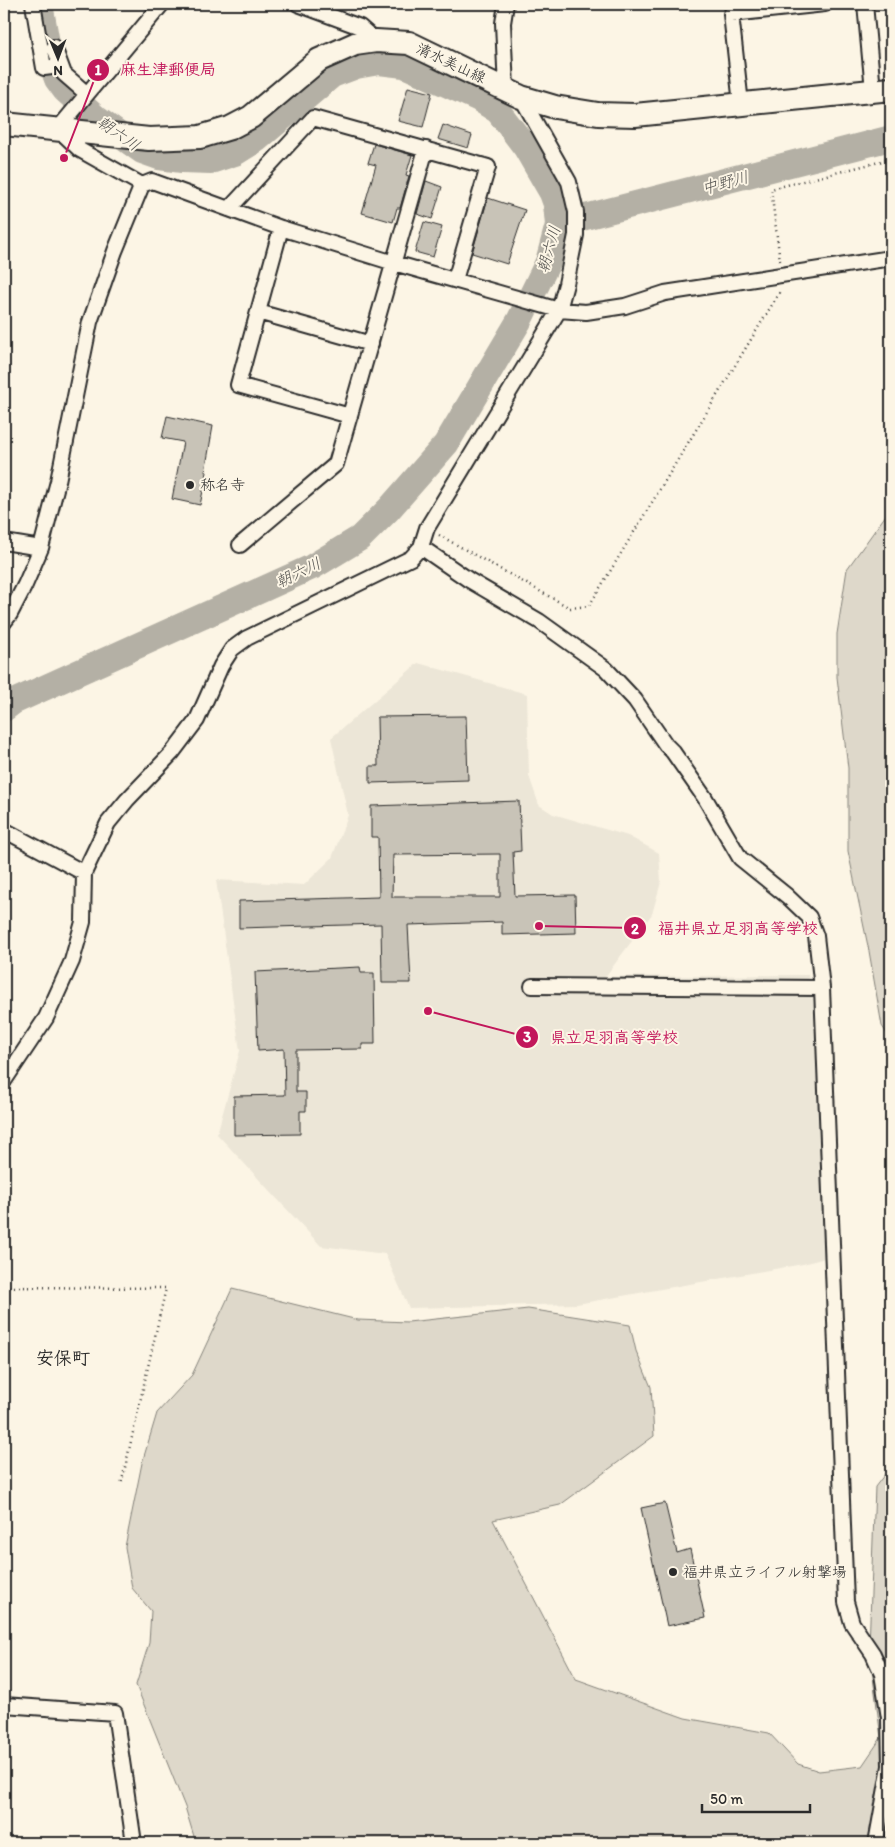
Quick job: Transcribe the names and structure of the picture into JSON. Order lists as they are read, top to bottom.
{
  "streets": {
    "main road": ["清水美山線"]
  },
  "districts": ["安保町"],
  "water": ["朝六川", "中野川"],
  "places": [
    "麻生津郵便局",
    "称名寺",
    "福井県立足羽高等学校",
    "県立足羽高等学校",
    "福井県立ライフル射撃場"
  ],
  "scale_bar": "50 m",
  "north": "bottom"
}
